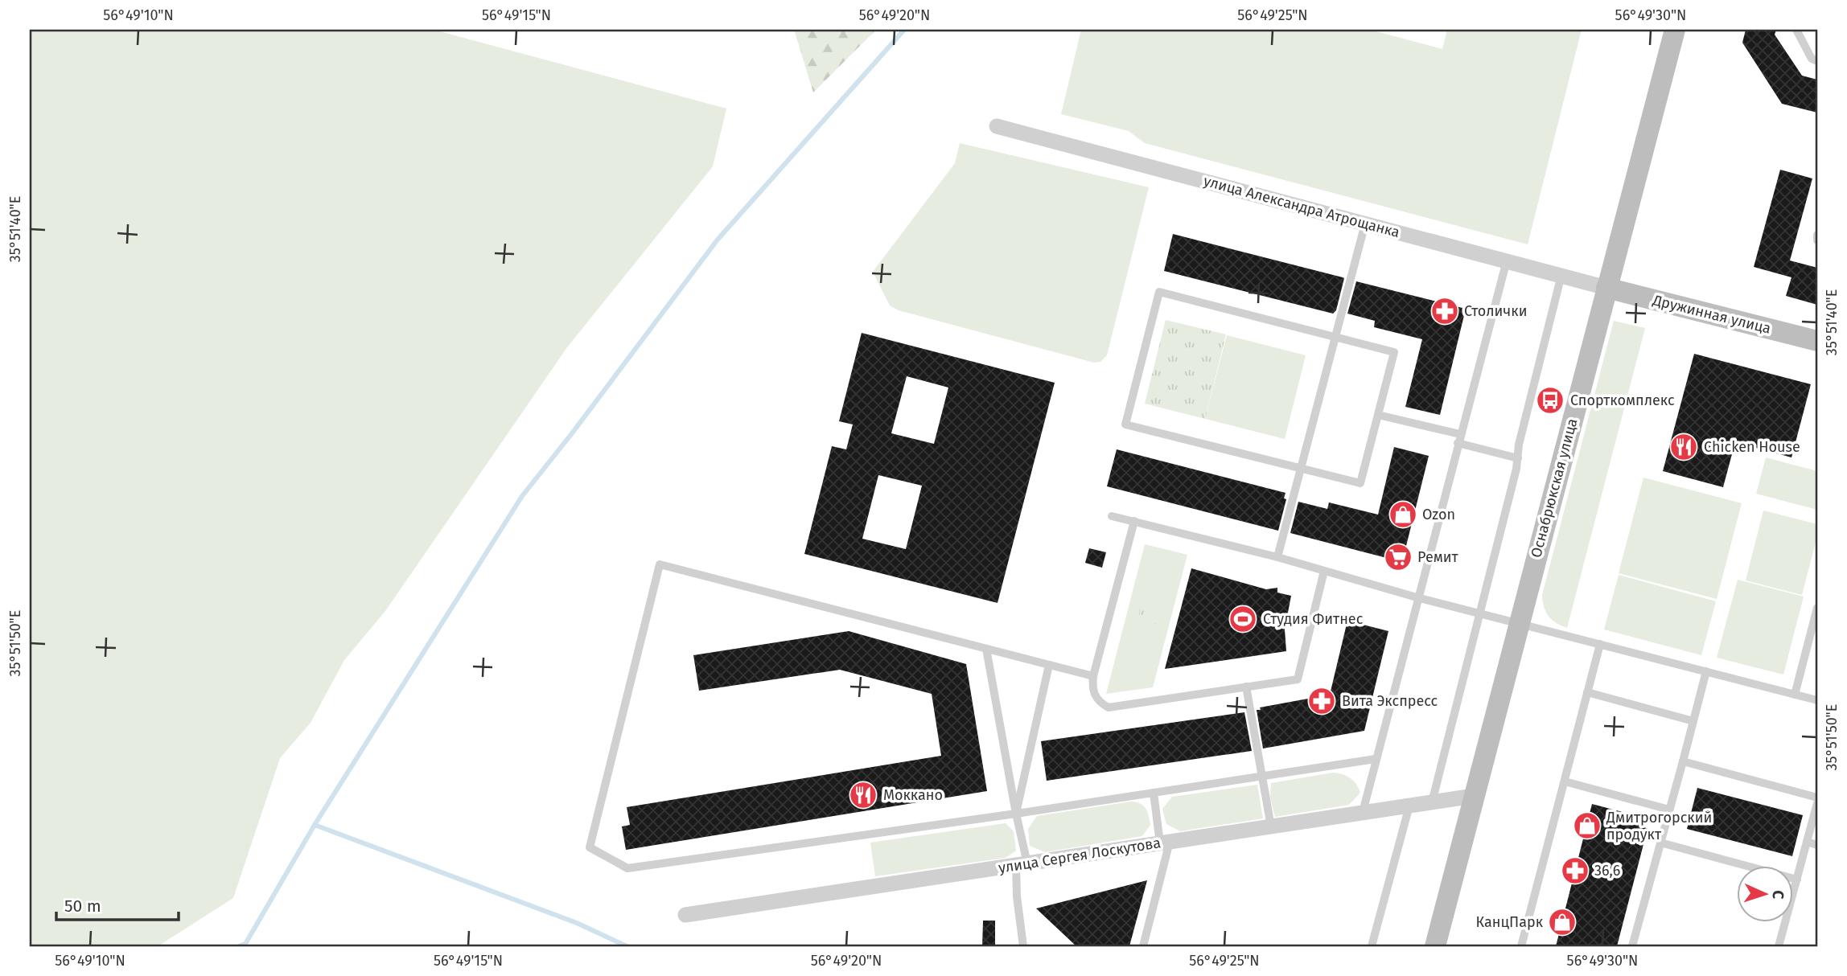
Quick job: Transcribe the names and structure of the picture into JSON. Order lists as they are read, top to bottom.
{
  "streets": {
    "street": [
      "улица Александра Атрощанка",
      "Дружинная улица",
      "Оснабрюкская улица",
      "улица Сергея Лоскутова"
    ]
  },
  "crossings": [
    ["улица Александра Атрощанка", "Дружинная улица"],
    ["улица Александра Атрощанка", "Оснабрюкская улица"],
    ["Дружинная улица", "Оснабрюкская улица"],
    ["Оснабрюкская улица", "улица Сергея Лоскутова"]
  ],
  "places": {
    "pharmacy": ["Столички", "Вита Экспресс", "36,6"],
    "bus stop": ["Спорткомплекс"],
    "restaurant": ["Chicken House", "Моккано"],
    "shop": ["Ozon", "Дмитрогорский продукт", "КанцПарк"],
    "supermarket": ["Ремит"],
    "sports": ["Студия Фитнес"]
  },
  "scale_bar": "50 m",
  "north": "right",
  "coordinates": [
    "56°49'10\"N",
    "56°49'15\"N",
    "56°49'20\"N",
    "56°49'25\"N",
    "56°49'30\"N",
    "35°51'40\"E",
    "35°51'50\"E"
  ]
}
